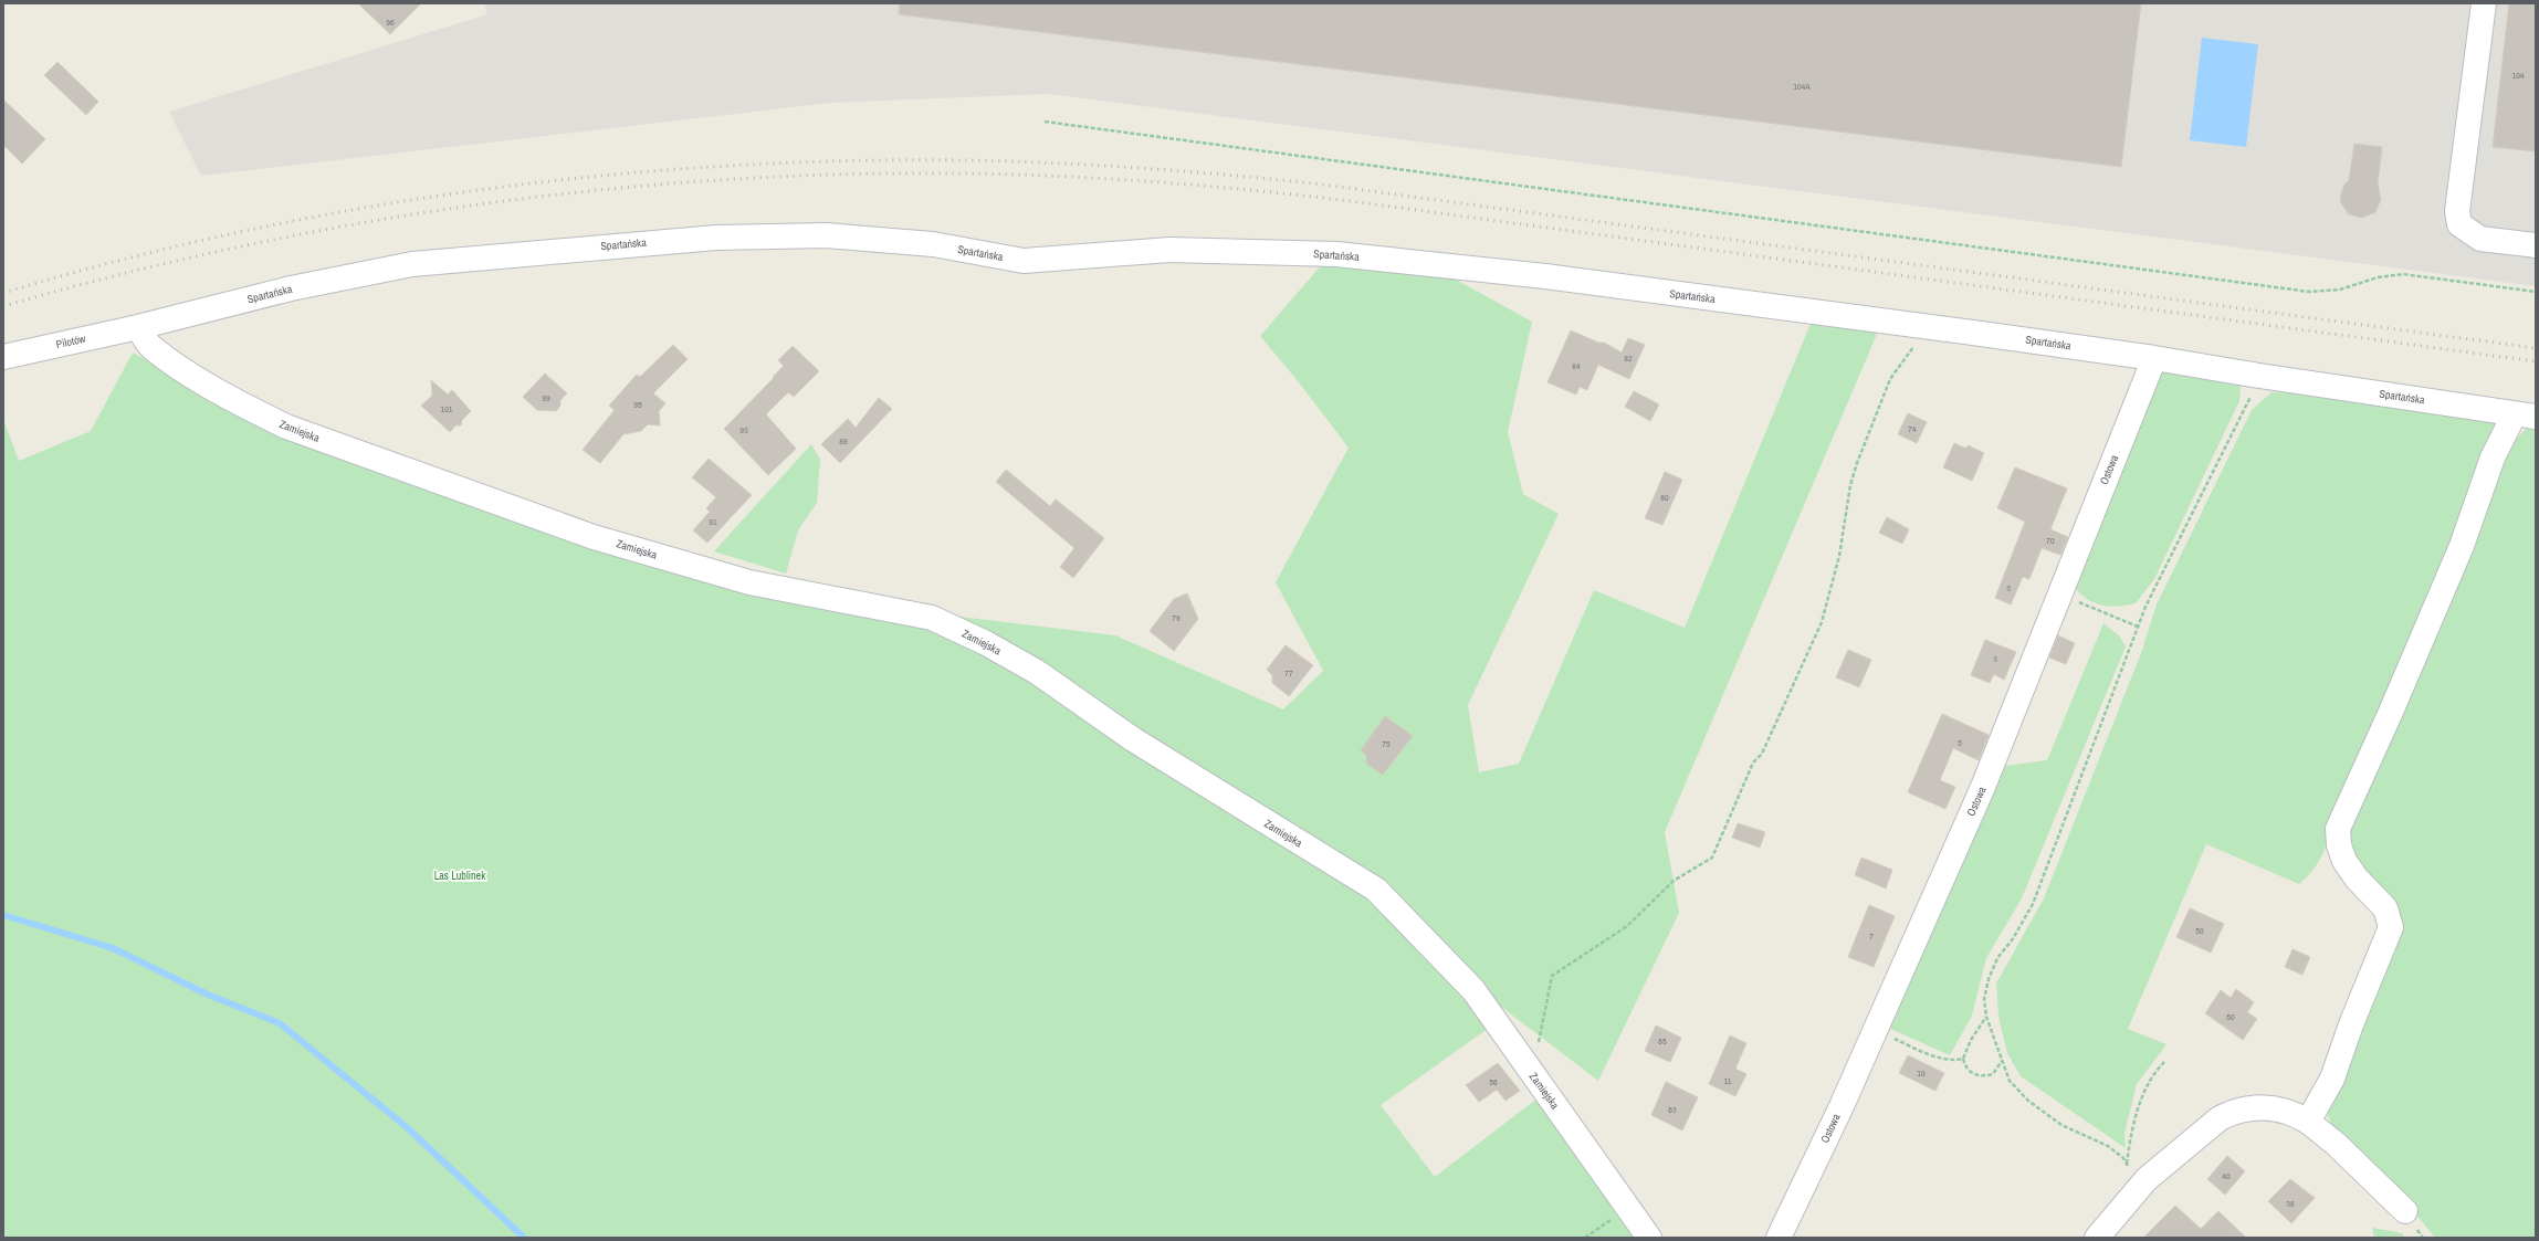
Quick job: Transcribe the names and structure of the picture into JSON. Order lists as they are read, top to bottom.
{
  "streets": {
    "street": [
      "Spartańska",
      "Pilotów",
      "Zamiejska",
      "Ostowa"
    ]
  },
  "crossings": [
    ["Spartańska", "Pilotów"],
    ["Spartańska", "Zamiejska"],
    ["Spartańska", "Ostowa"],
    ["Pilotów", "Zamiejska"]
  ],
  "parks": ["Las Lublinek"],
  "house_numbers": [
    "96",
    "104",
    "104A",
    "82",
    "84",
    "99",
    "95",
    "101",
    "74",
    "93",
    "89",
    "80",
    "91",
    "70",
    "3",
    "79",
    "3",
    "77",
    "5",
    "75",
    "50",
    "7",
    "50",
    "65",
    "10",
    "11",
    "56",
    "63",
    "40",
    "38"
  ]
}
